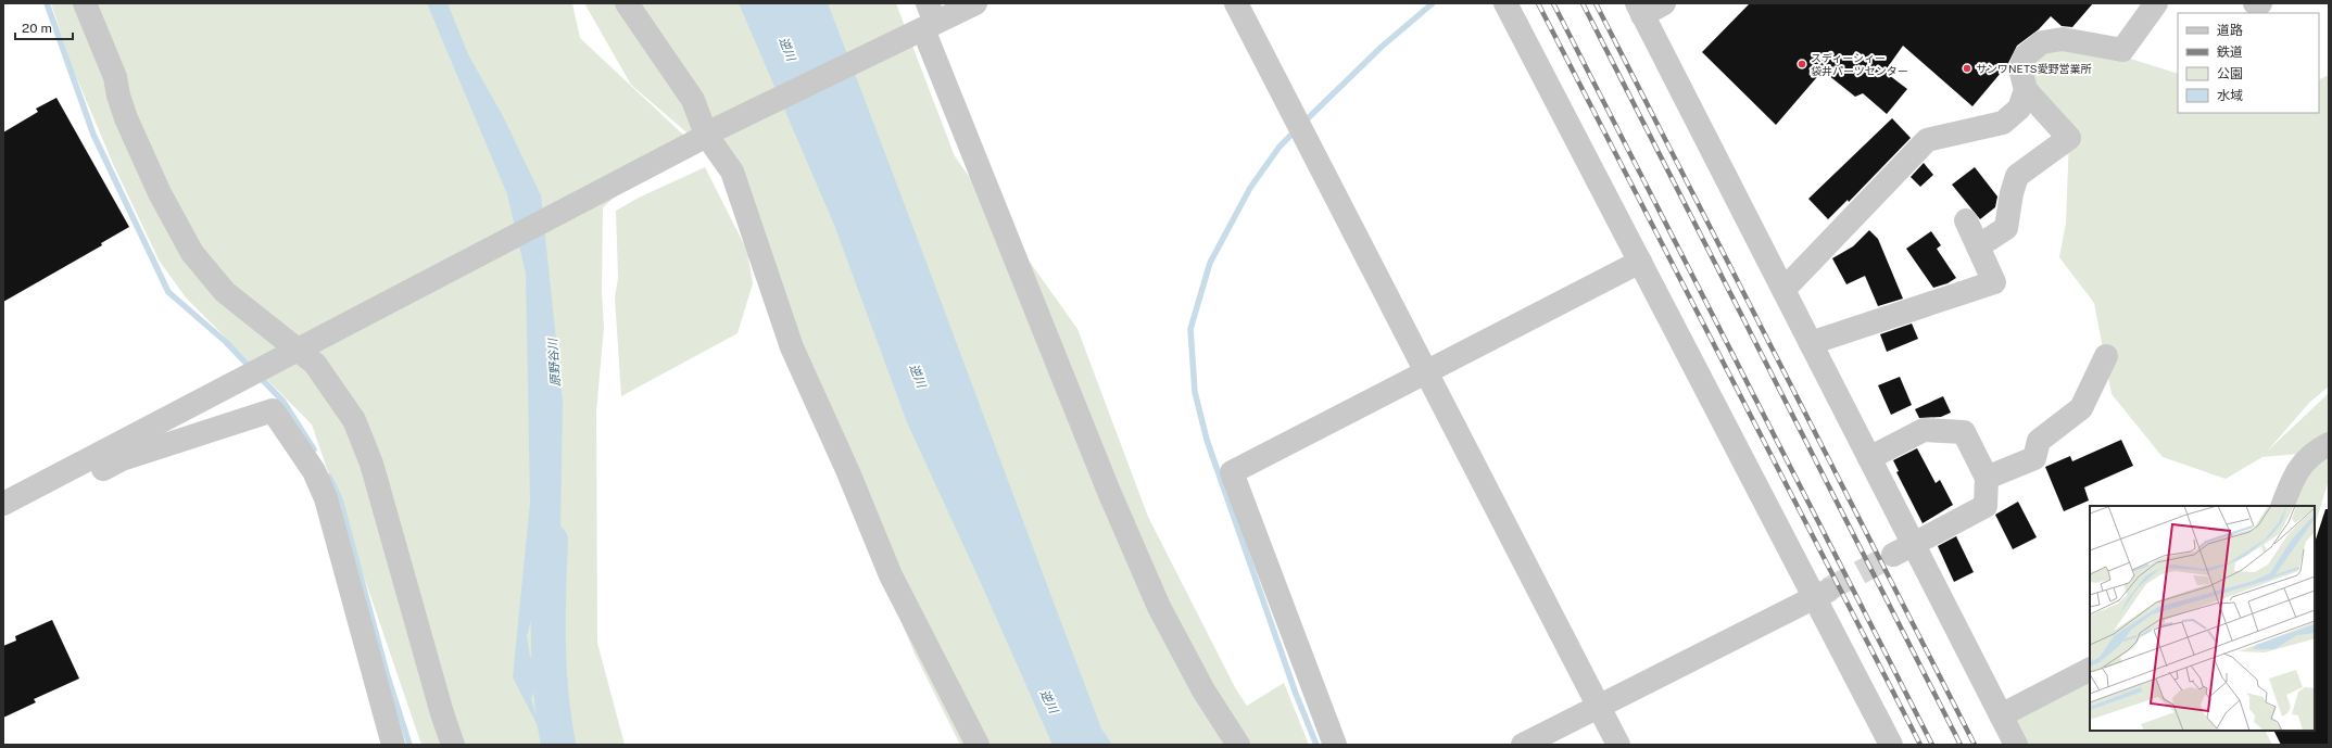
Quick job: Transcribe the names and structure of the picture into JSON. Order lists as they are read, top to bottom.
{
  "water": ["逆川", "原野谷川"],
  "places": ["スディーシィー 袋井パーツセンター", "サンワNETS愛野営業所"],
  "legend": [
    "道路",
    "鉄道",
    "公園",
    "水域"
  ],
  "scale_bar": "20 m"
}
